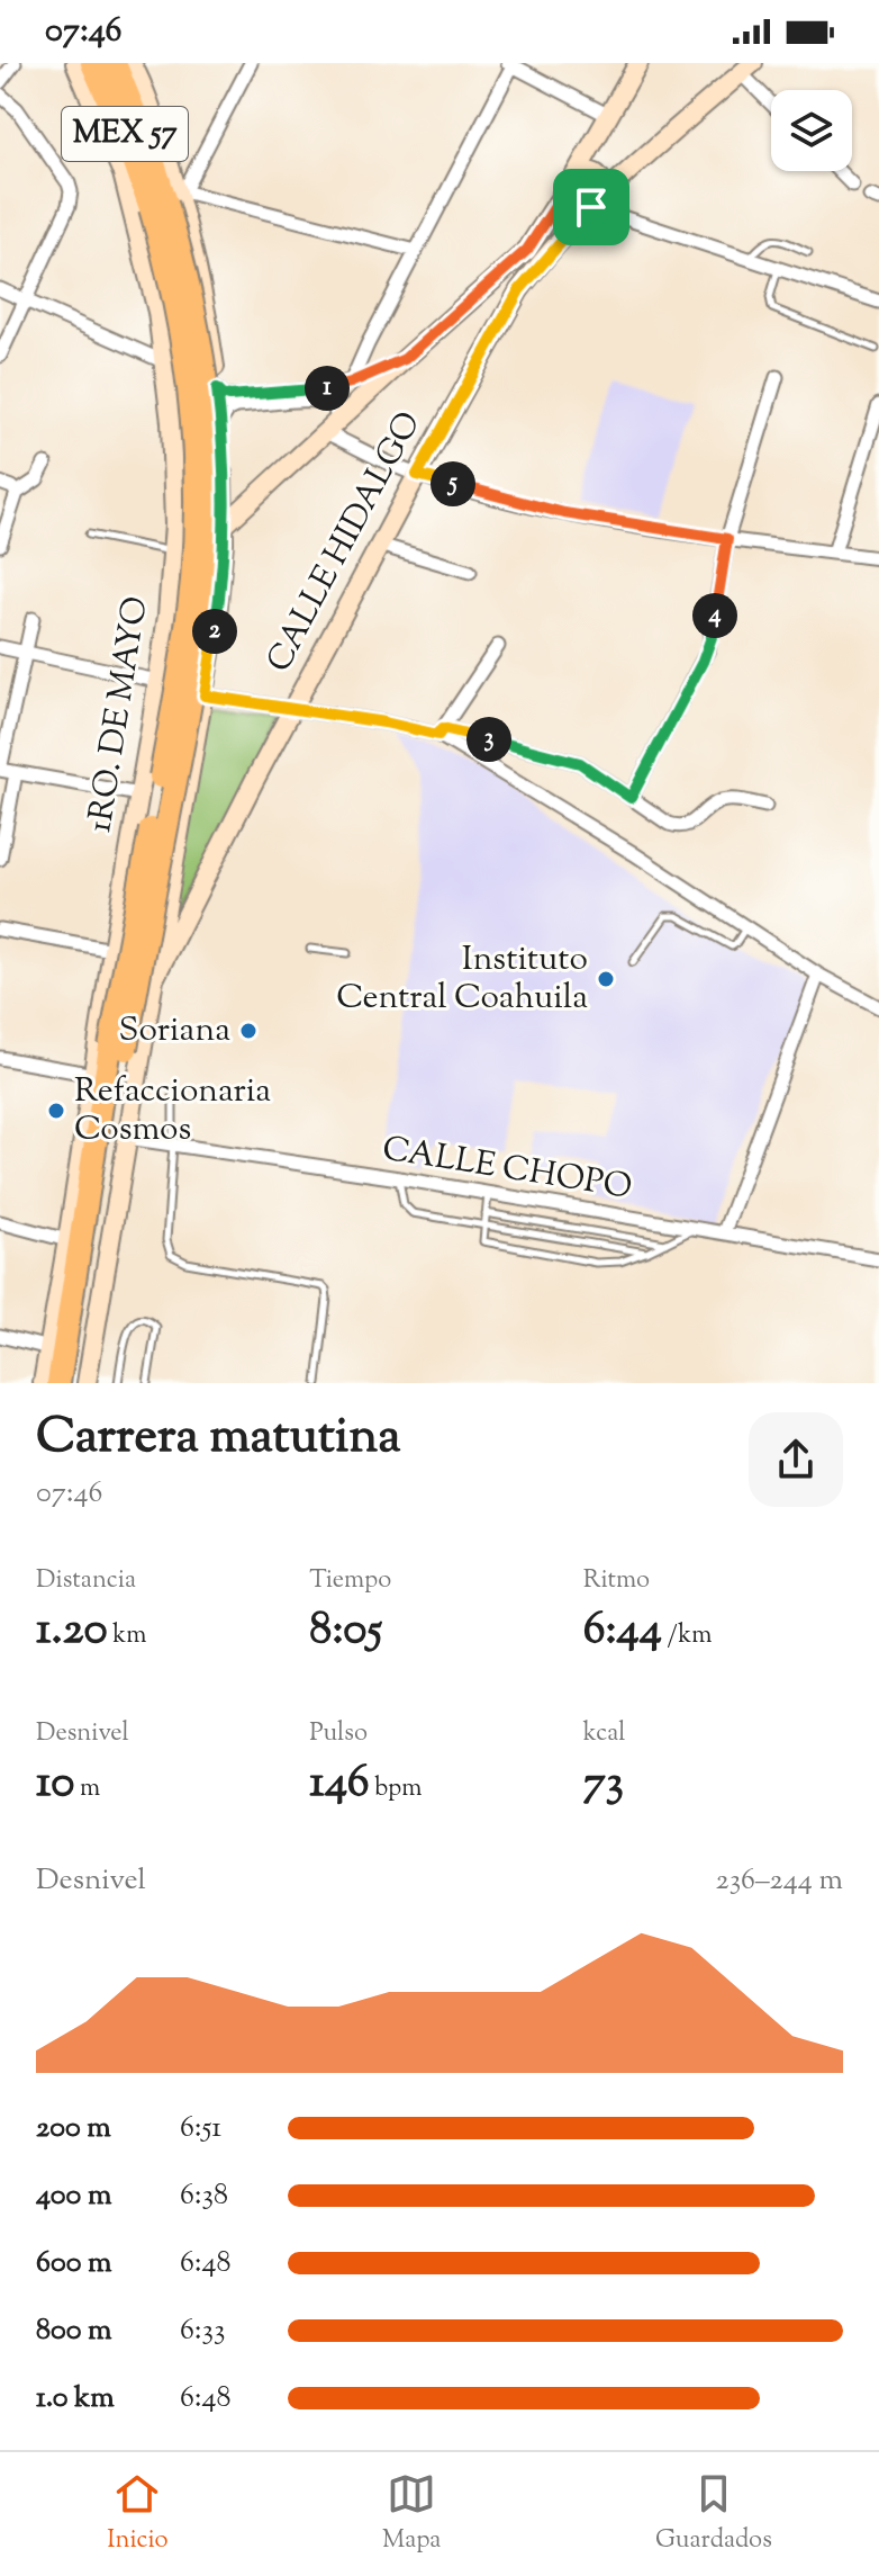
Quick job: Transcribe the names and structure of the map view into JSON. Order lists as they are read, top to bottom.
{
  "streets": {
    "highway": ["MEX 57"],
    "main road": ["CALLE HIDALGO", "1RO. DE MAYO"],
    "street": ["CALLE CHOPO"]
  },
  "places": ["Instituto Central Coahuila", "Soriana", "Refaccionaria Cosmos"],
  "page": {
    "status": "07:46",
    "pins": [
      "1",
      "5",
      "4",
      "2",
      "3"
    ],
    "heading": ["Carrera matutina", "07:46"],
    "stats": [
      ["Distancia", "1.20 km"],
      ["Tiempo", "8:05"],
      ["Ritmo", "6:44 /km"],
      ["Desnivel", "10 m"],
      ["Pulso", "146 bpm"],
      ["kcal", "73"]
    ],
    "chart": ["Desnivel", "236–244 m"],
    "list": [
      {
        "name": "200 m",
        "note": "6:51"
      },
      {
        "name": "400 m",
        "note": "6:38"
      },
      {
        "name": "600 m",
        "note": "6:48"
      },
      {
        "name": "800 m",
        "note": "6:33"
      },
      {
        "name": "1.0 km",
        "note": "6:48"
      }
    ],
    "tabs": ["Inicio", "Mapa", "Guardados"]
  }
}
